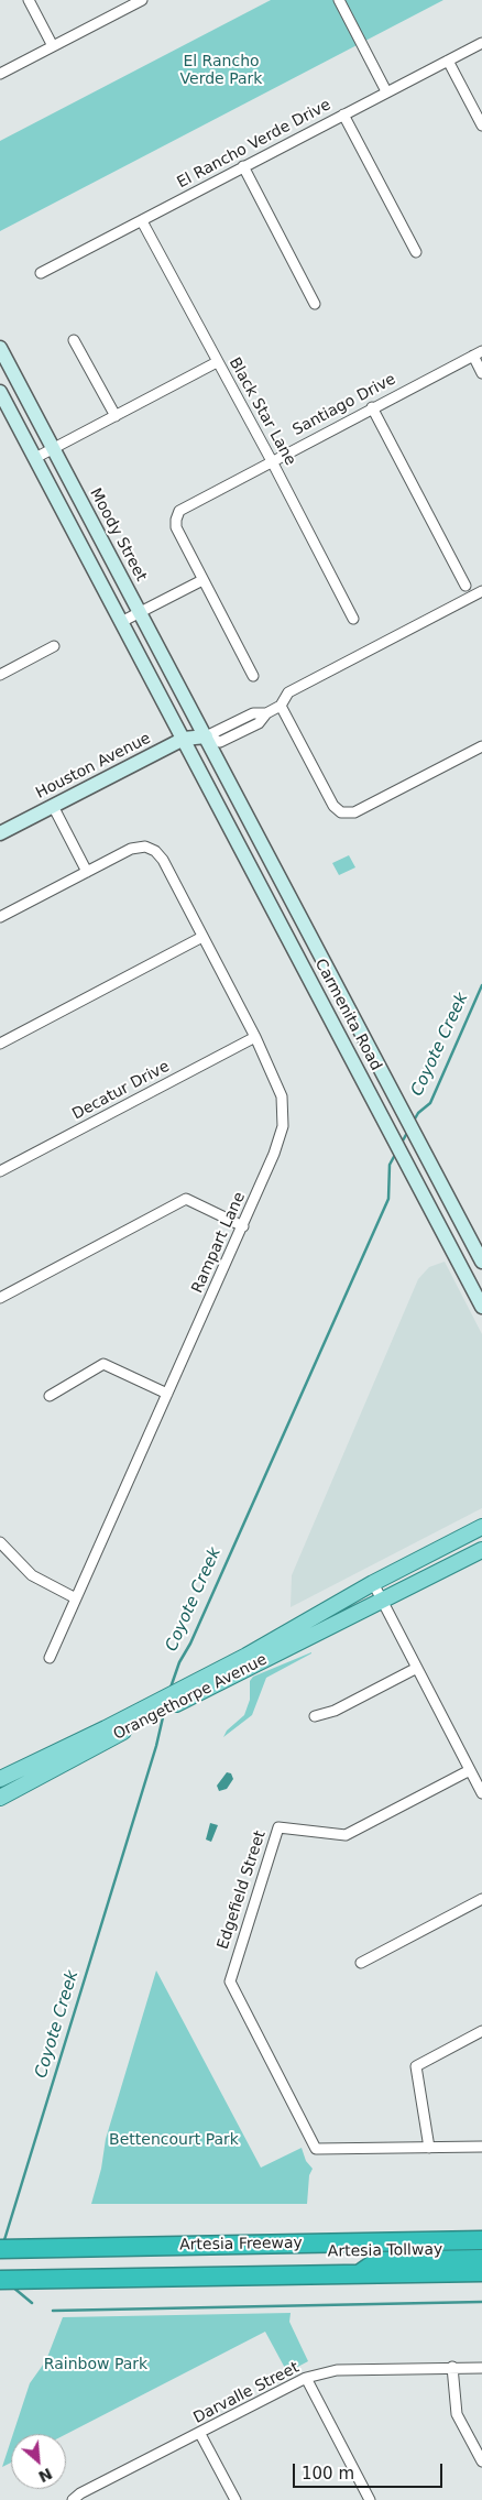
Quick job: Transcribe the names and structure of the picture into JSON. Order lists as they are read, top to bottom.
{
  "streets": {
    "highway": ["Artesia Freeway", "Artesia Tollway"],
    "main road": [
      "Moody Street",
      "Houston Avenue",
      "Carmenita Road",
      "Orangethorpe Avenue"
    ],
    "street": [
      "El Rancho Verde Drive",
      "Santiago Drive",
      "Black Star Lane",
      "Decatur Drive",
      "Rampart Lane",
      "Edgefield Street",
      "Darvalle Street"
    ]
  },
  "crossings": [
    ["El Rancho Verde Drive", "Black Star Lane"],
    ["Santiago Drive", "Black Star Lane"],
    ["Moody Street", "Houston Avenue"],
    ["Moody Street", "Carmenita Road"],
    ["Houston Avenue", "Carmenita Road"],
    ["Decatur Drive", "Rampart Lane"],
    ["Artesia Freeway", "Artesia Tollway"]
  ],
  "water": ["Coyote Creek"],
  "parks": ["El Rancho Verde Park", "Bettencourt Park", "Rainbow Park"],
  "scale_bar": "100 m",
  "north": "bottom right"
}
